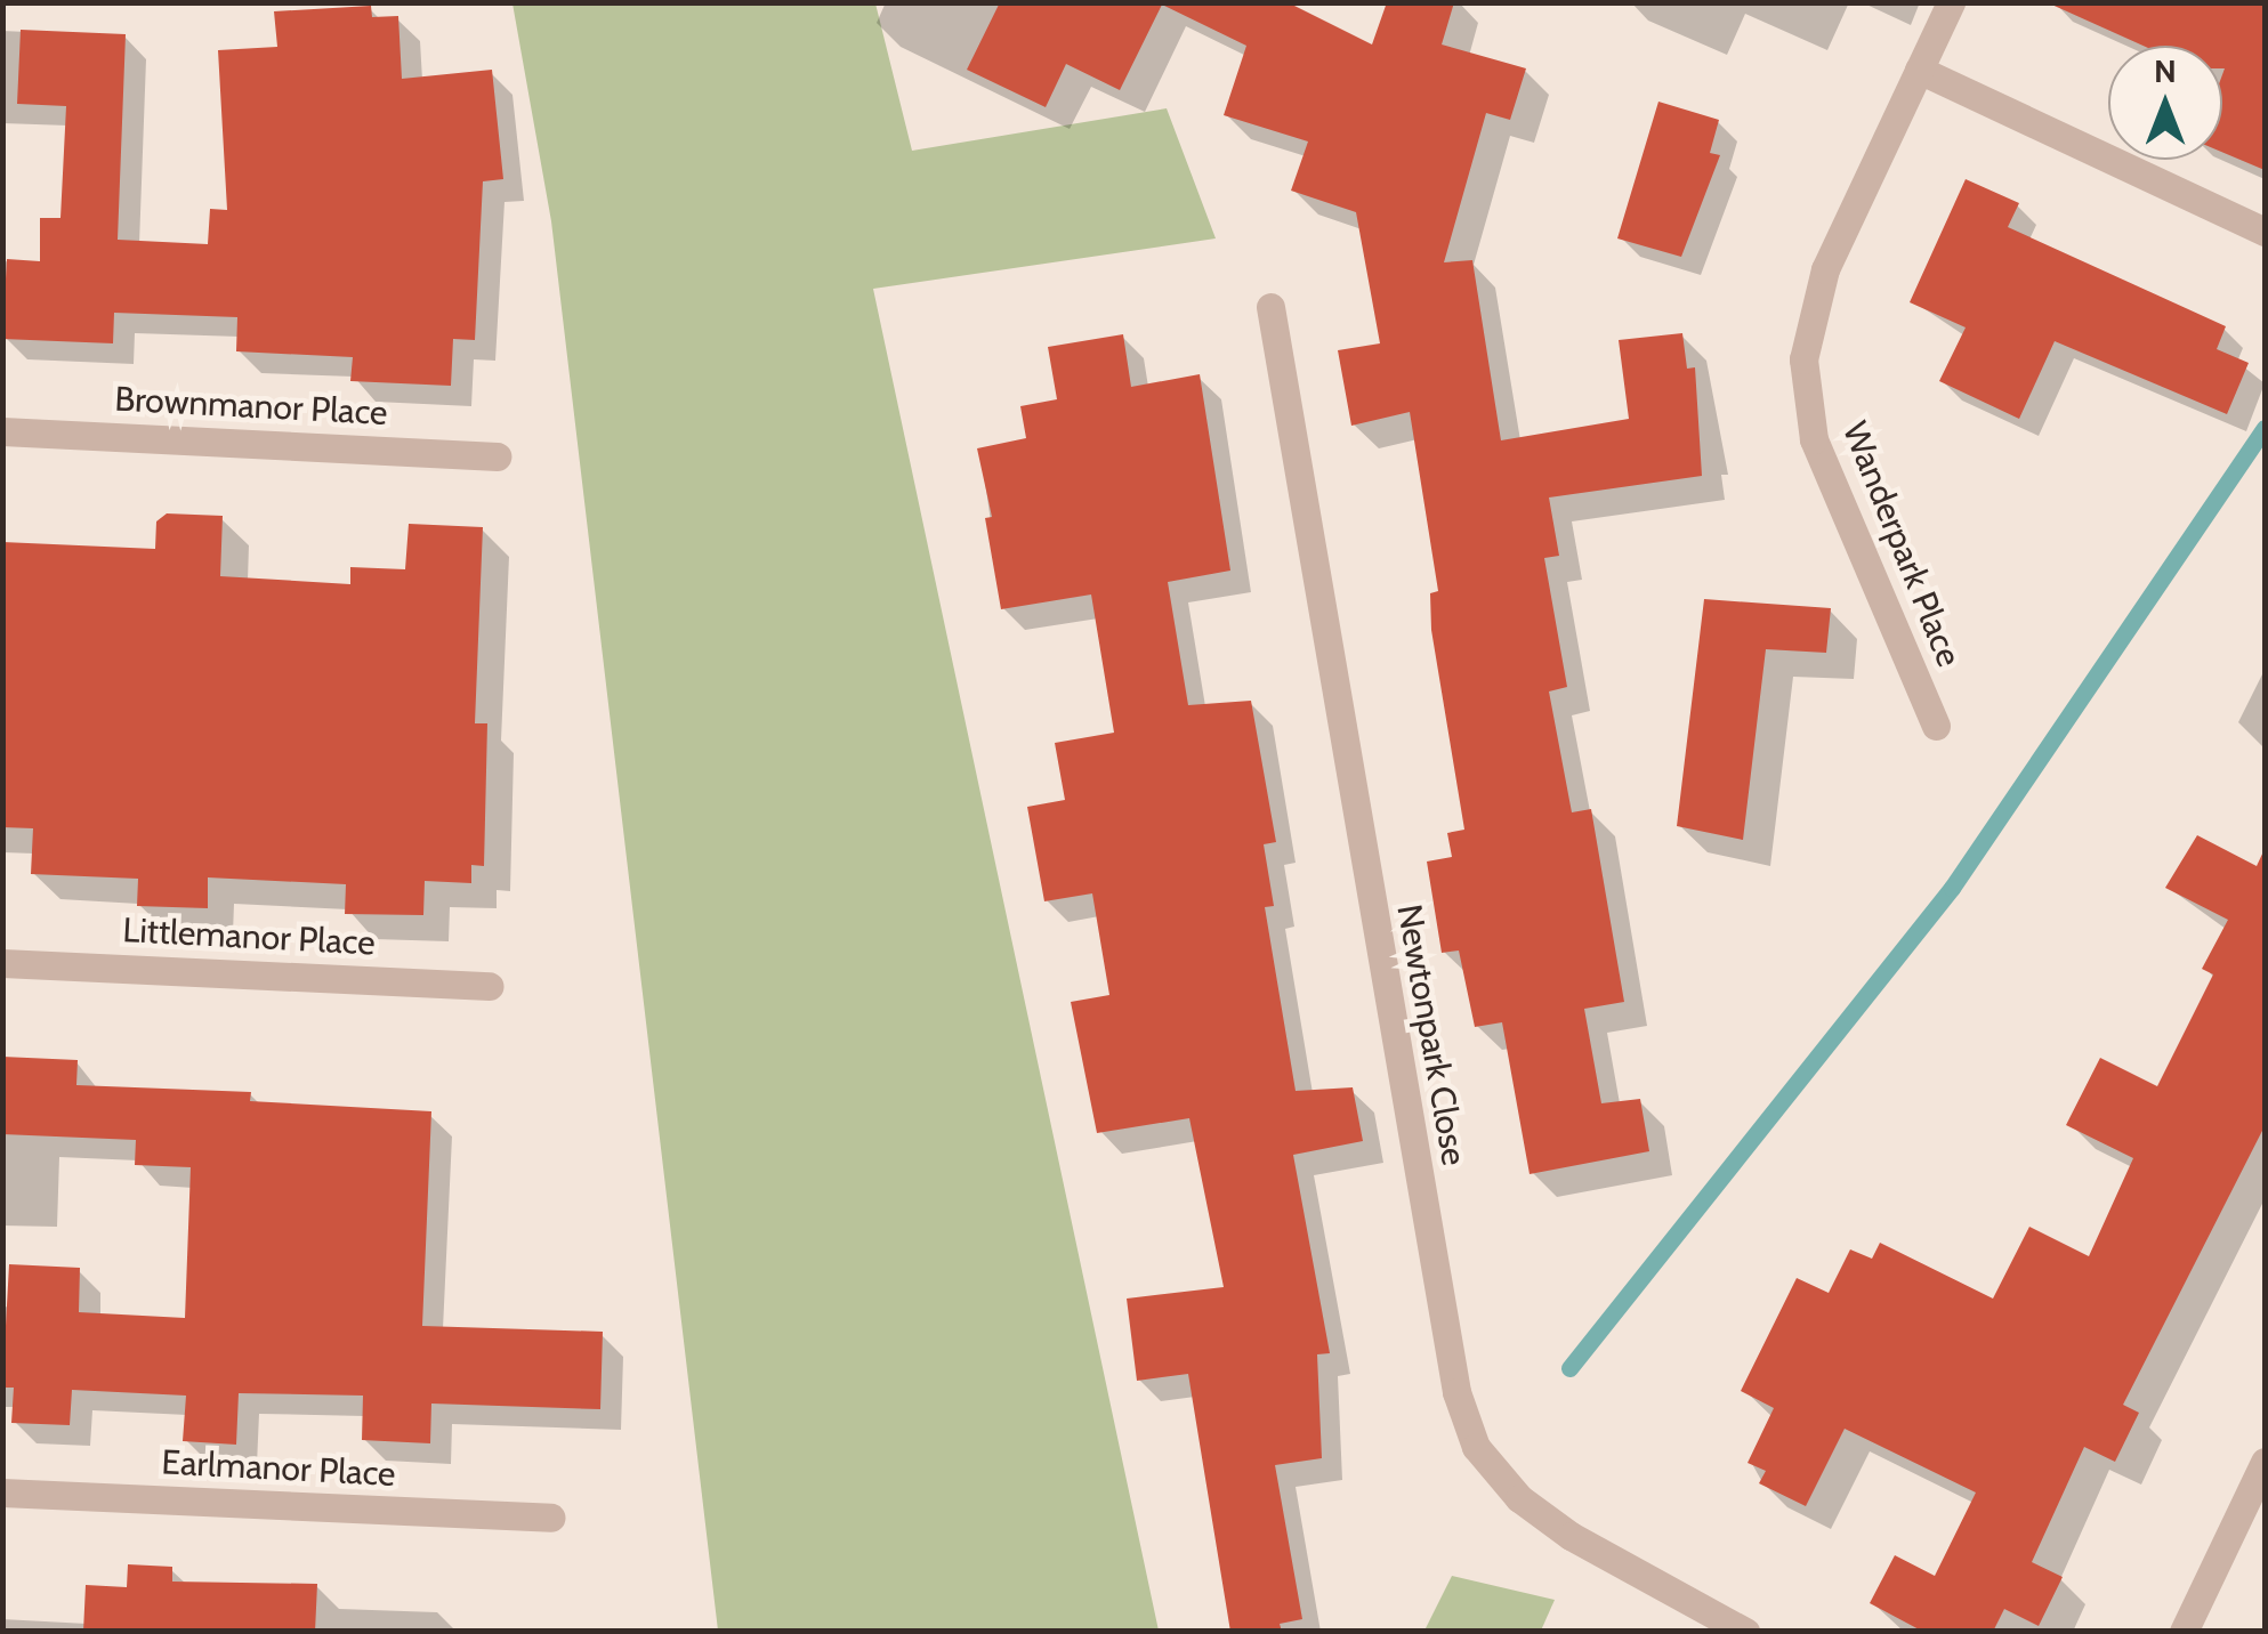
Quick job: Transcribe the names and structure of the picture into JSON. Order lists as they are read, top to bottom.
{
  "streets": {
    "street": [
      "Brownmanor Place",
      "Wanderpark Place",
      "Littlemanor Place",
      "Newtonpark Close",
      "Earlmanor Place"
    ]
  },
  "north": "top"
}
